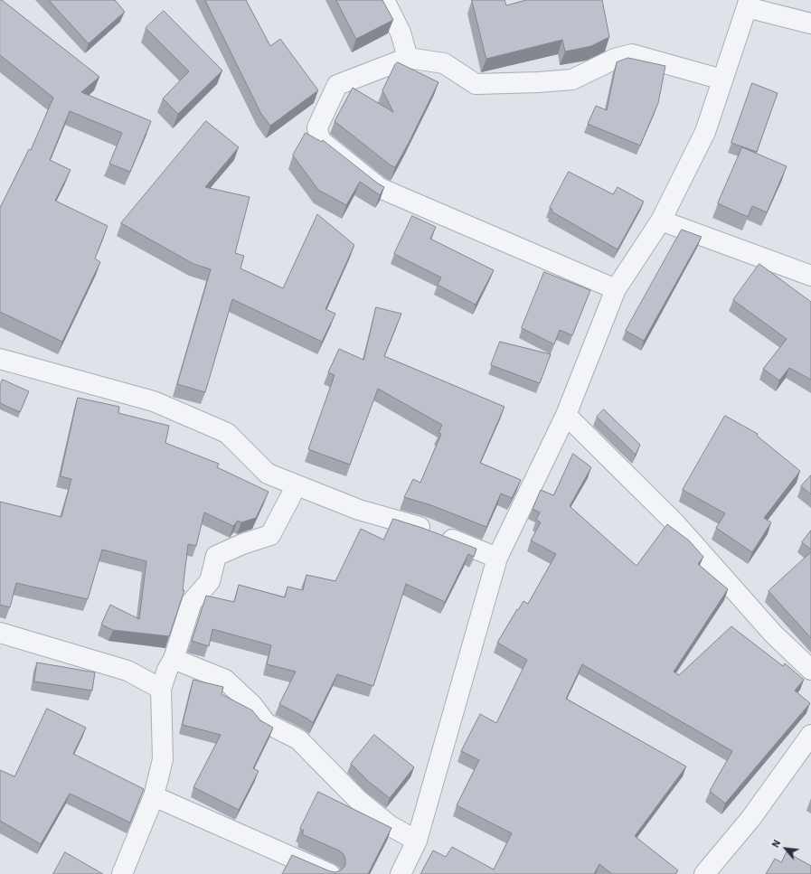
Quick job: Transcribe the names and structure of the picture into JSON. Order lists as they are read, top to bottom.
{
  "north": "top left"
}
